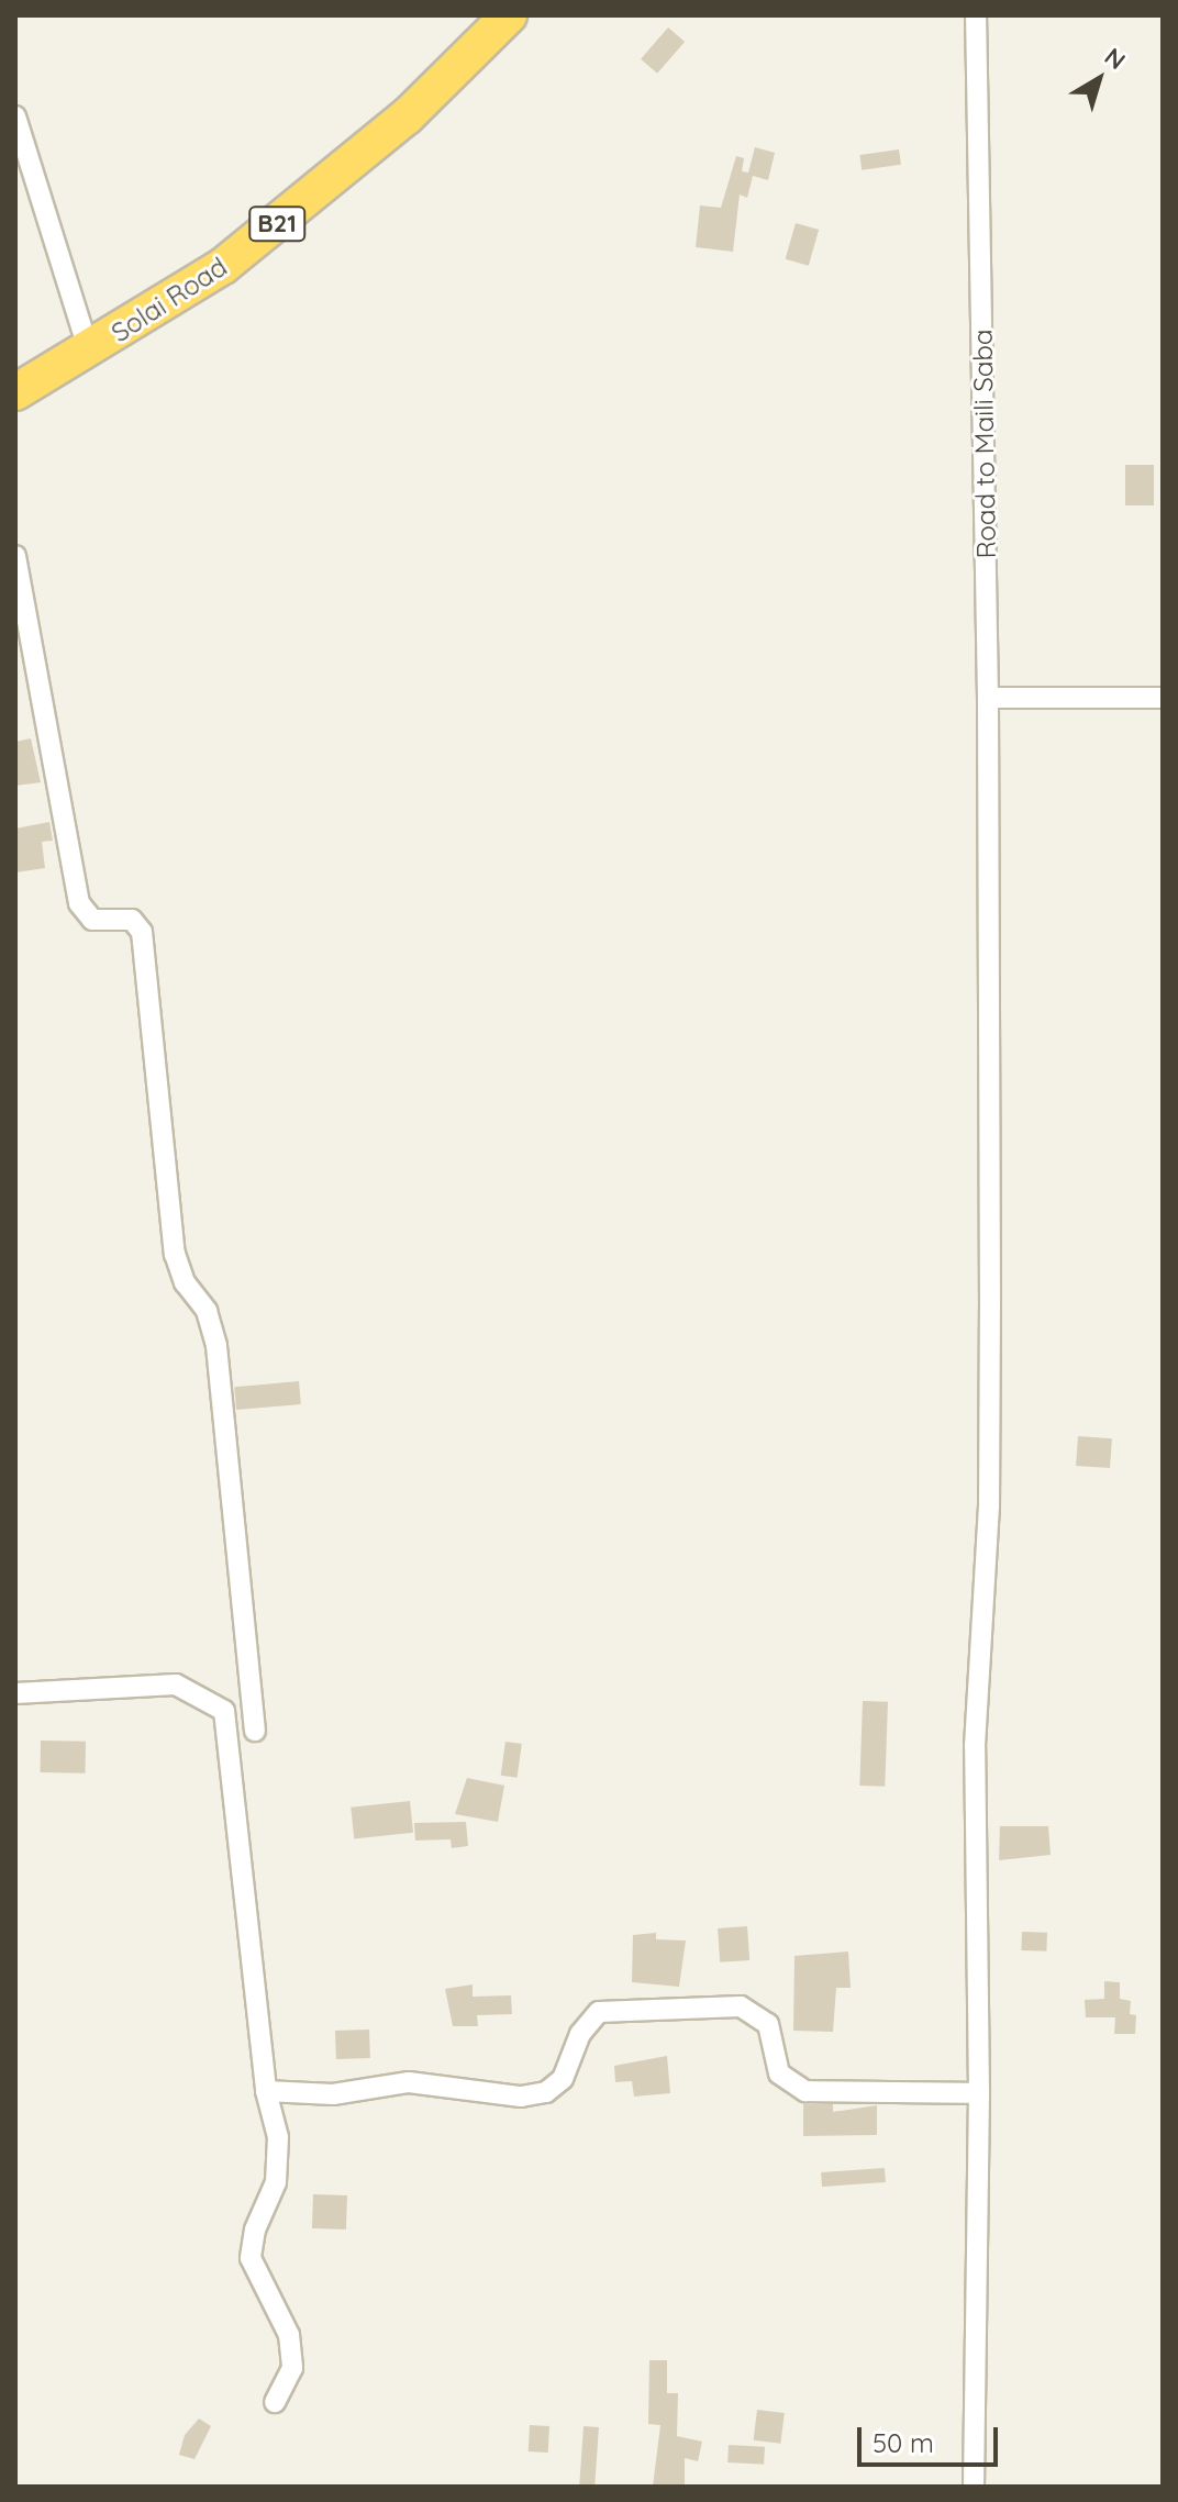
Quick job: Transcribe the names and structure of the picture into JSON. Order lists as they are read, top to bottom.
{
  "streets": {
    "highway": ["B21", "Solai Road"],
    "street": ["Road to Maili Saba"]
  },
  "scale_bar": "50 m",
  "north": "top right"
}
